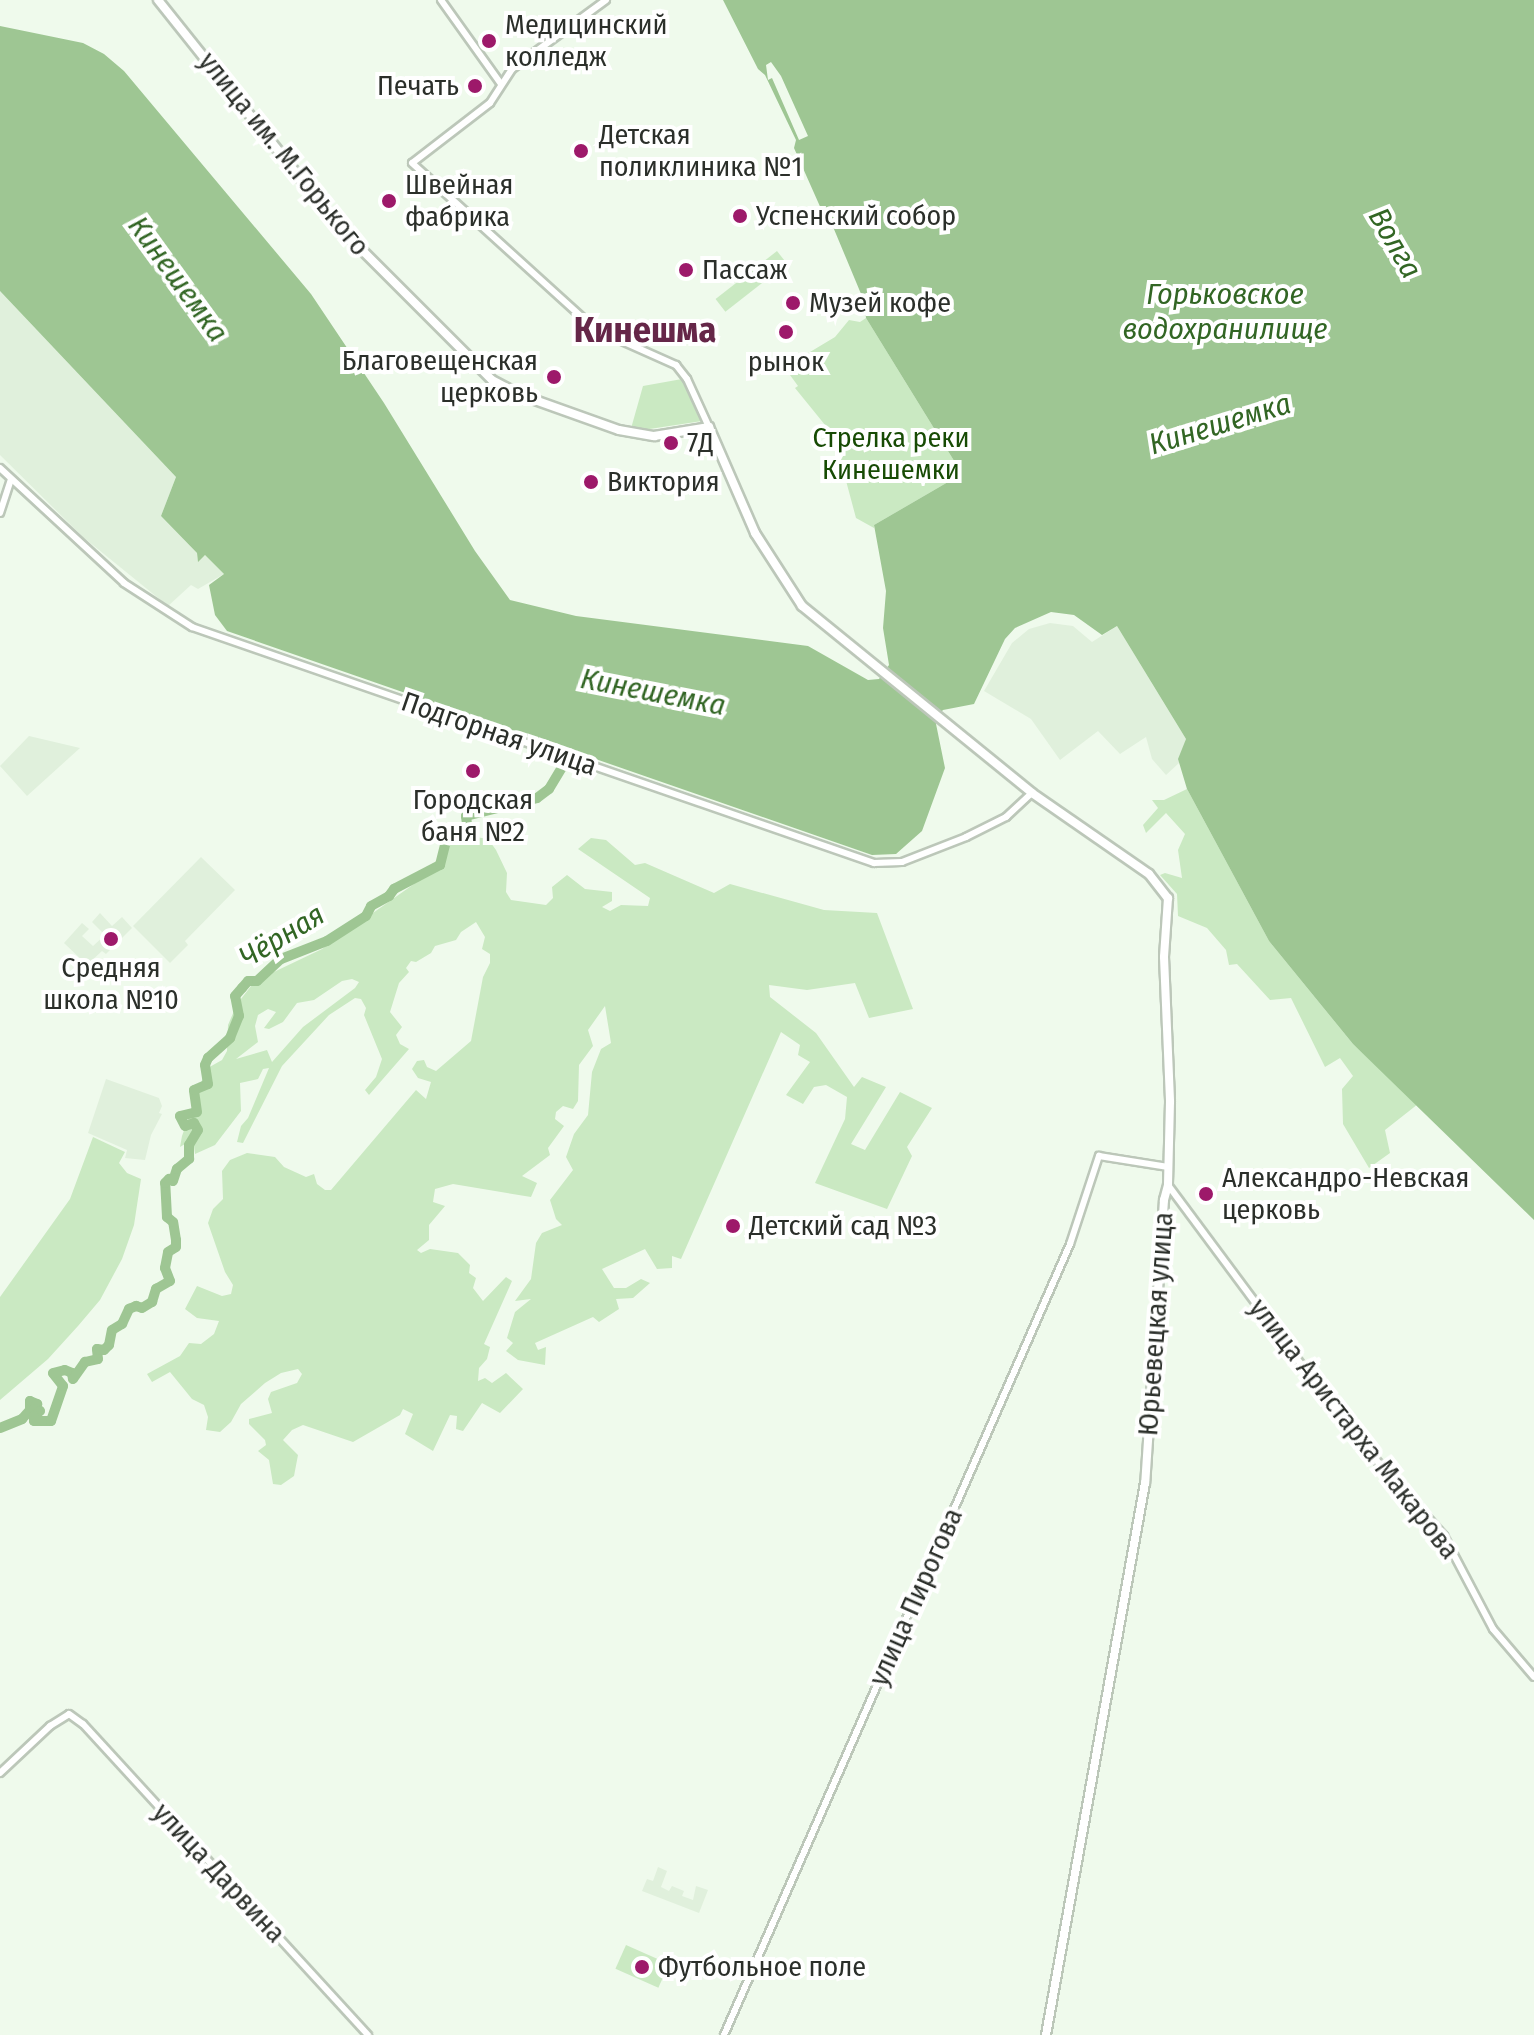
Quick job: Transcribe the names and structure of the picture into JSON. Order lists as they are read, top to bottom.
{
  "streets": {
    "main road": ["улица им. М.Горького", "Юрьевецкая улица"],
    "street": [
      "Подгорная улица",
      "улица Аристарха Макарова",
      "улица Пирогова",
      "улица Дарвина"
    ]
  },
  "crossings": [
    ["улица им. М.Горького", "Юрьевецкая улица"],
    ["Подгорная улица", "Юрьевецкая улица"],
    ["Юрьевецкая улица", "улица Аристарха Макарова"],
    ["Юрьевецкая улица", "улица Пирогова"]
  ],
  "districts": ["Кинешма"],
  "water": [
    "Волга",
    "Кинешемка",
    "Горьковское водохранилище",
    "Чёрная"
  ],
  "parks": ["Стрелка реки Кинешемки"],
  "places": [
    "Медицинский колледж",
    "Печать",
    "Детская поликлиника №1",
    "Швейная фабрика",
    "Успенский собор",
    "Пассаж",
    "Музей кофе",
    "рынок",
    "Благовещенская церковь",
    "7Д",
    "Виктория",
    "Городская баня №2",
    "Средняя школа №10",
    "Александро-Невская церковь",
    "Детский сад №3",
    "Футбольное поле"
  ]
}
